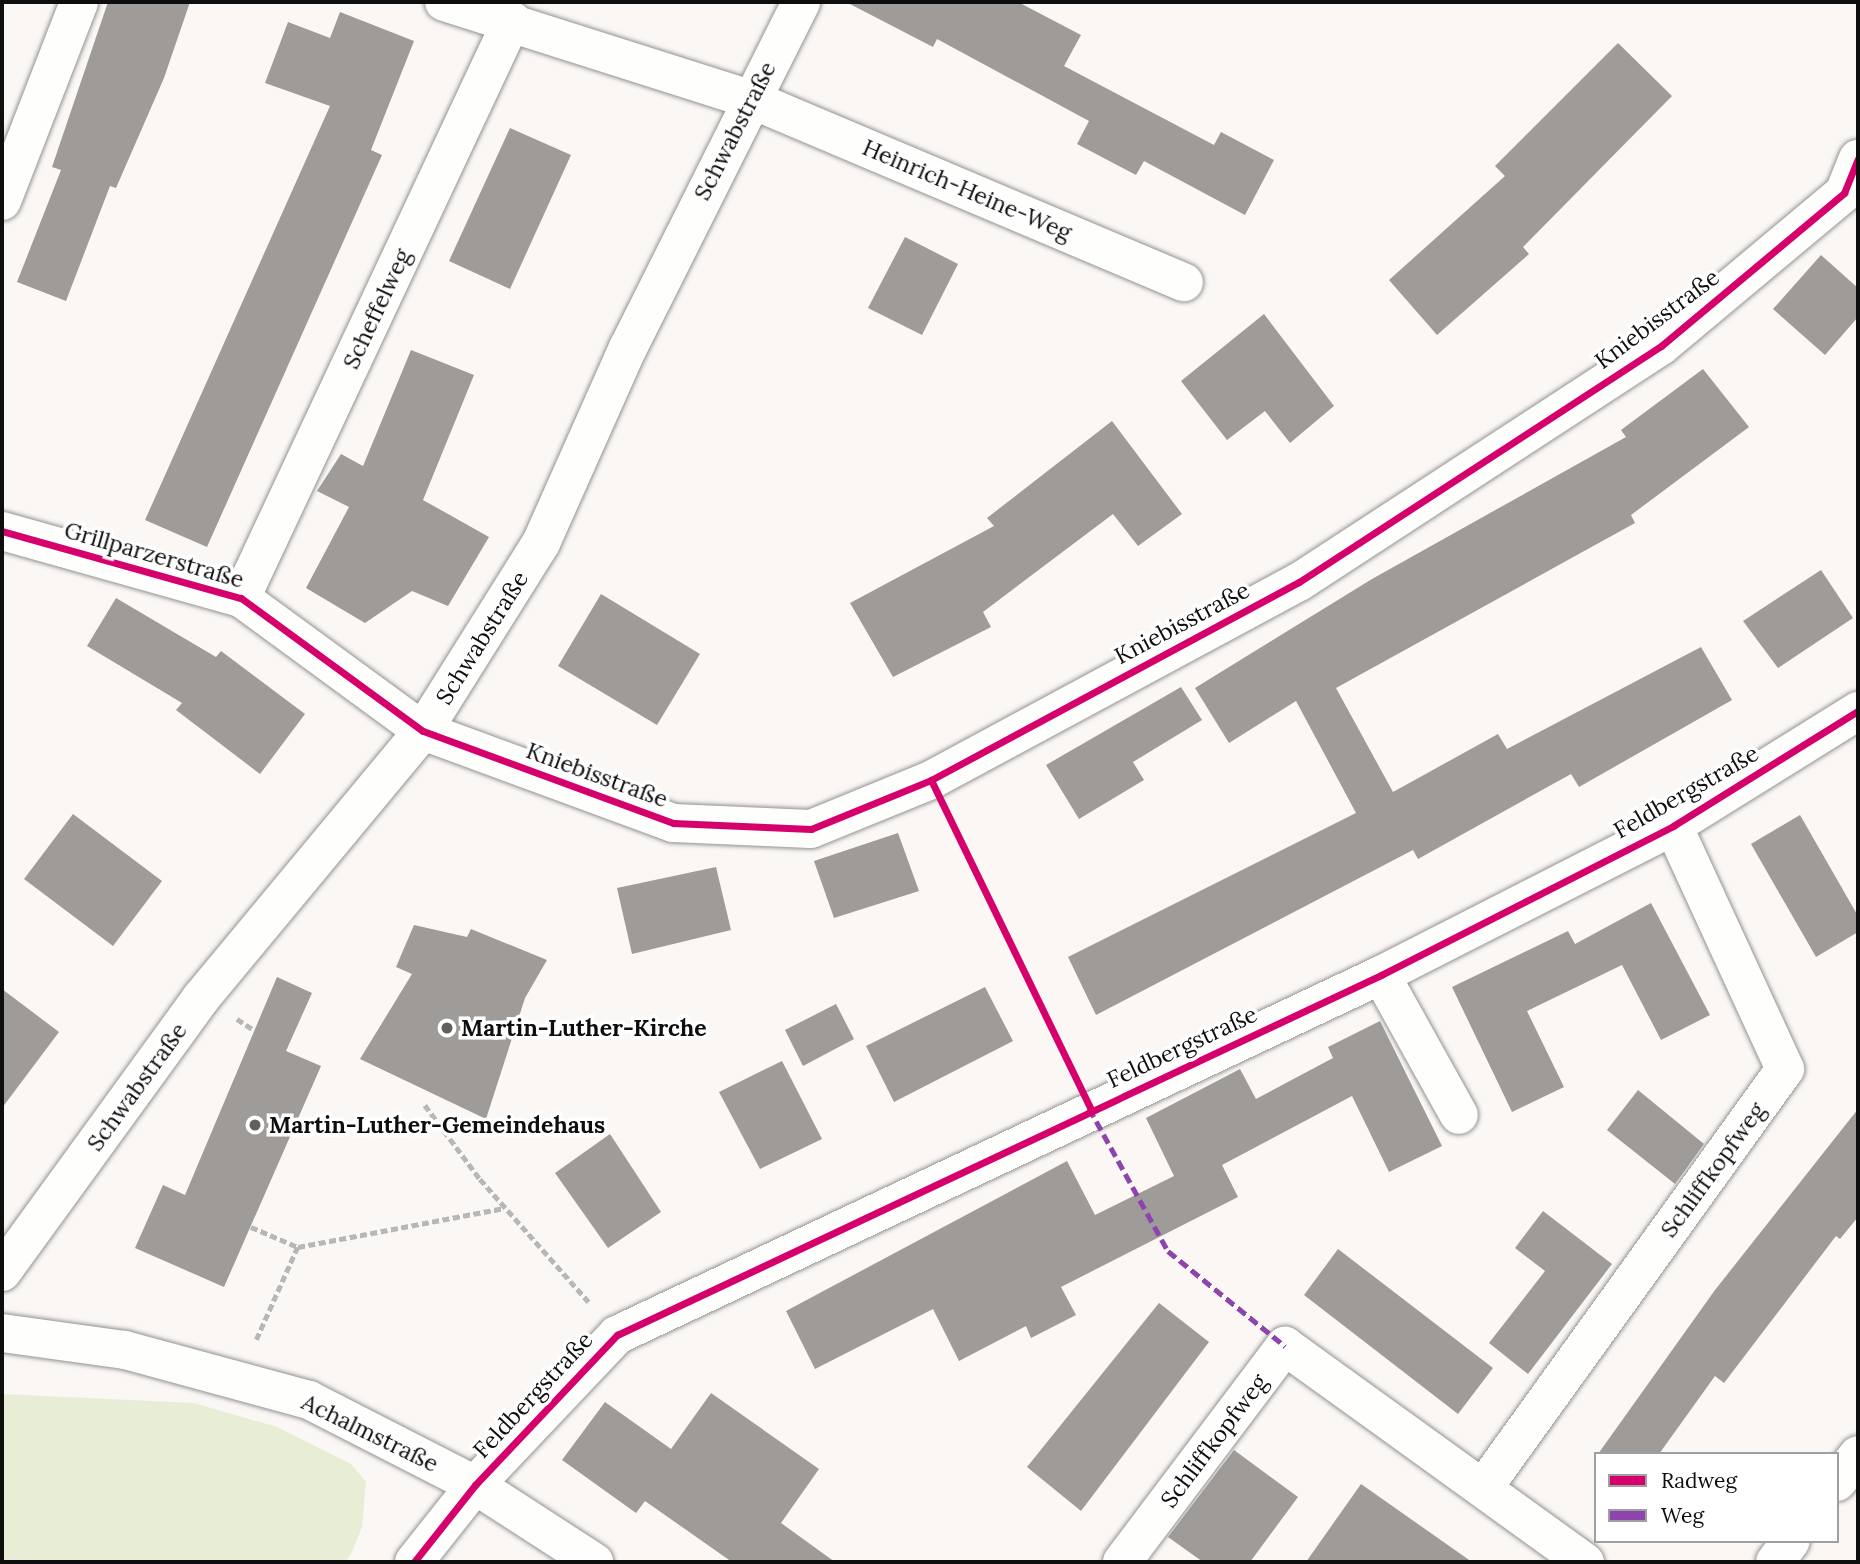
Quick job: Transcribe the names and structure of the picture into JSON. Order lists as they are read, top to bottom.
{
  "streets": {
    "street": [
      "Schwabstraße",
      "Heinrich-Heine-Weg",
      "Scheffelweg",
      "Kniebisstraße",
      "Grillparzerstraße",
      "Feldbergstraße",
      "Schliffkopfweg",
      "Achalmstraße"
    ]
  },
  "crossings": [
    ["Schwabstraße", "Heinrich-Heine-Weg"],
    ["Schwabstraße", "Kniebisstraße"],
    ["Schwabstraße", "Grillparzerstraße"],
    ["Heinrich-Heine-Weg", "Scheffelweg"],
    ["Scheffelweg", "Grillparzerstraße"],
    ["Kniebisstraße", "Grillparzerstraße"],
    ["Feldbergstraße", "Schliffkopfweg"],
    ["Feldbergstraße", "Achalmstraße"]
  ],
  "places": ["Martin-Luther-Kirche", "Martin-Luther-Gemeindehaus"],
  "legend": ["Radweg", "Weg"]
}
